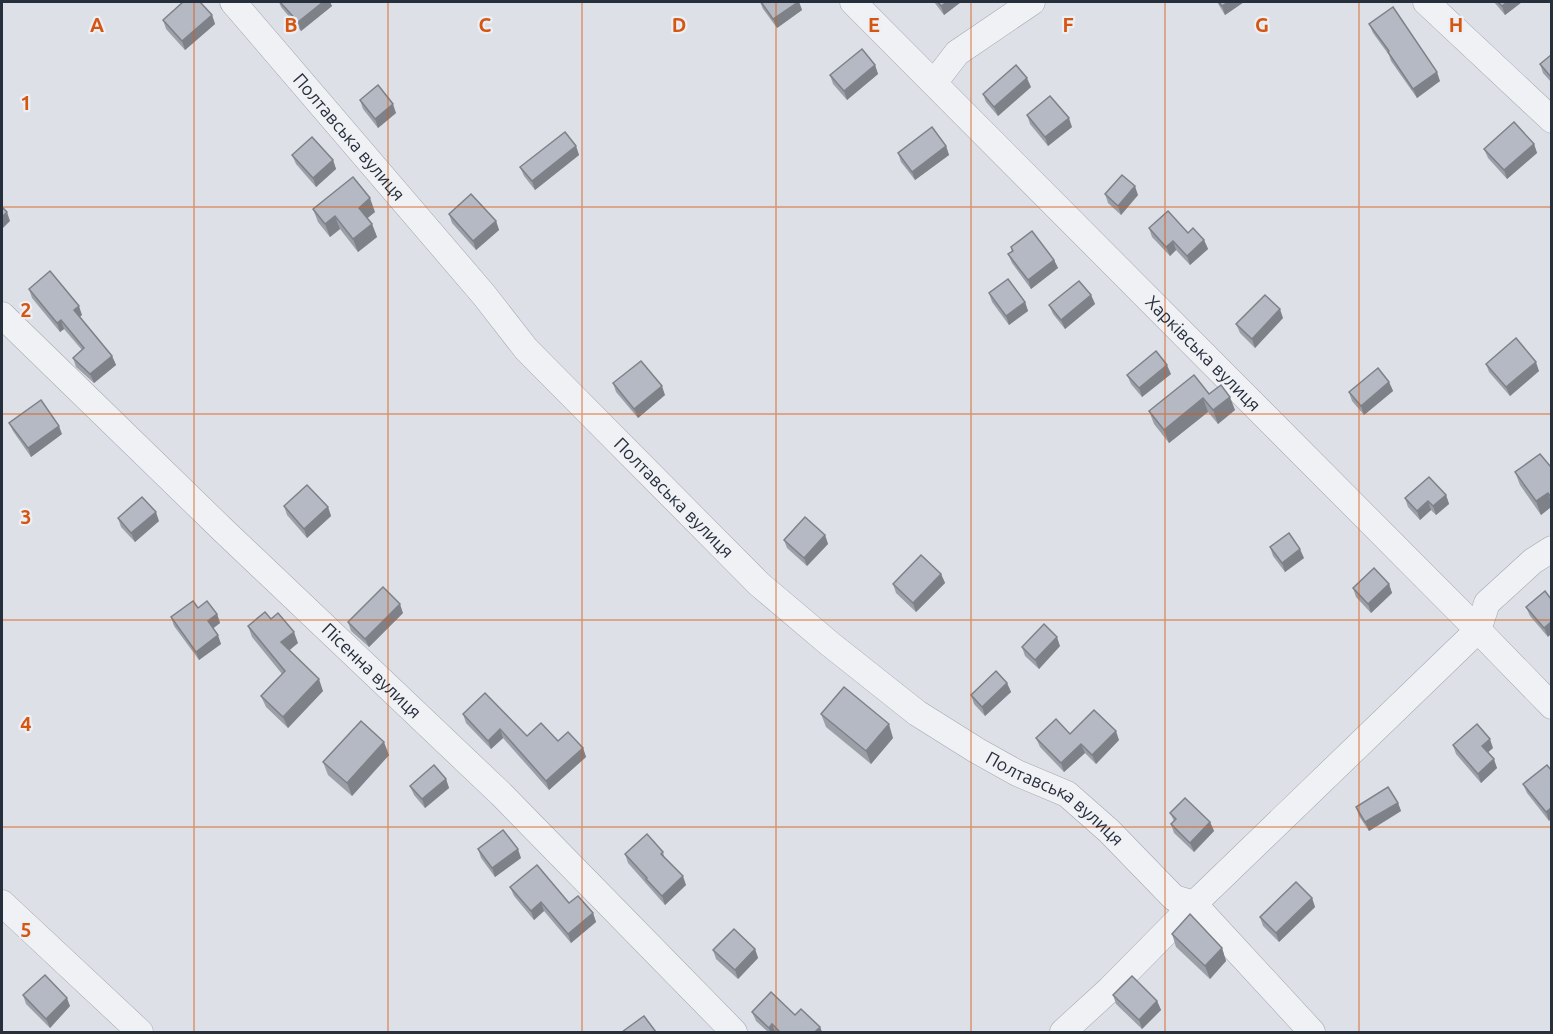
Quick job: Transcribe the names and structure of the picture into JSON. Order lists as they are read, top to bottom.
{
  "streets": {
    "street": ["Полтавська вулиця", "Харківська вулиця", "Пісенна вулиця"]
  },
  "grid": {
    "columns": [
      "A",
      "B",
      "C",
      "D",
      "E",
      "F",
      "G",
      "H"
    ],
    "rows": [
      "1",
      "2",
      "3",
      "4",
      "5"
    ]
  }
}
